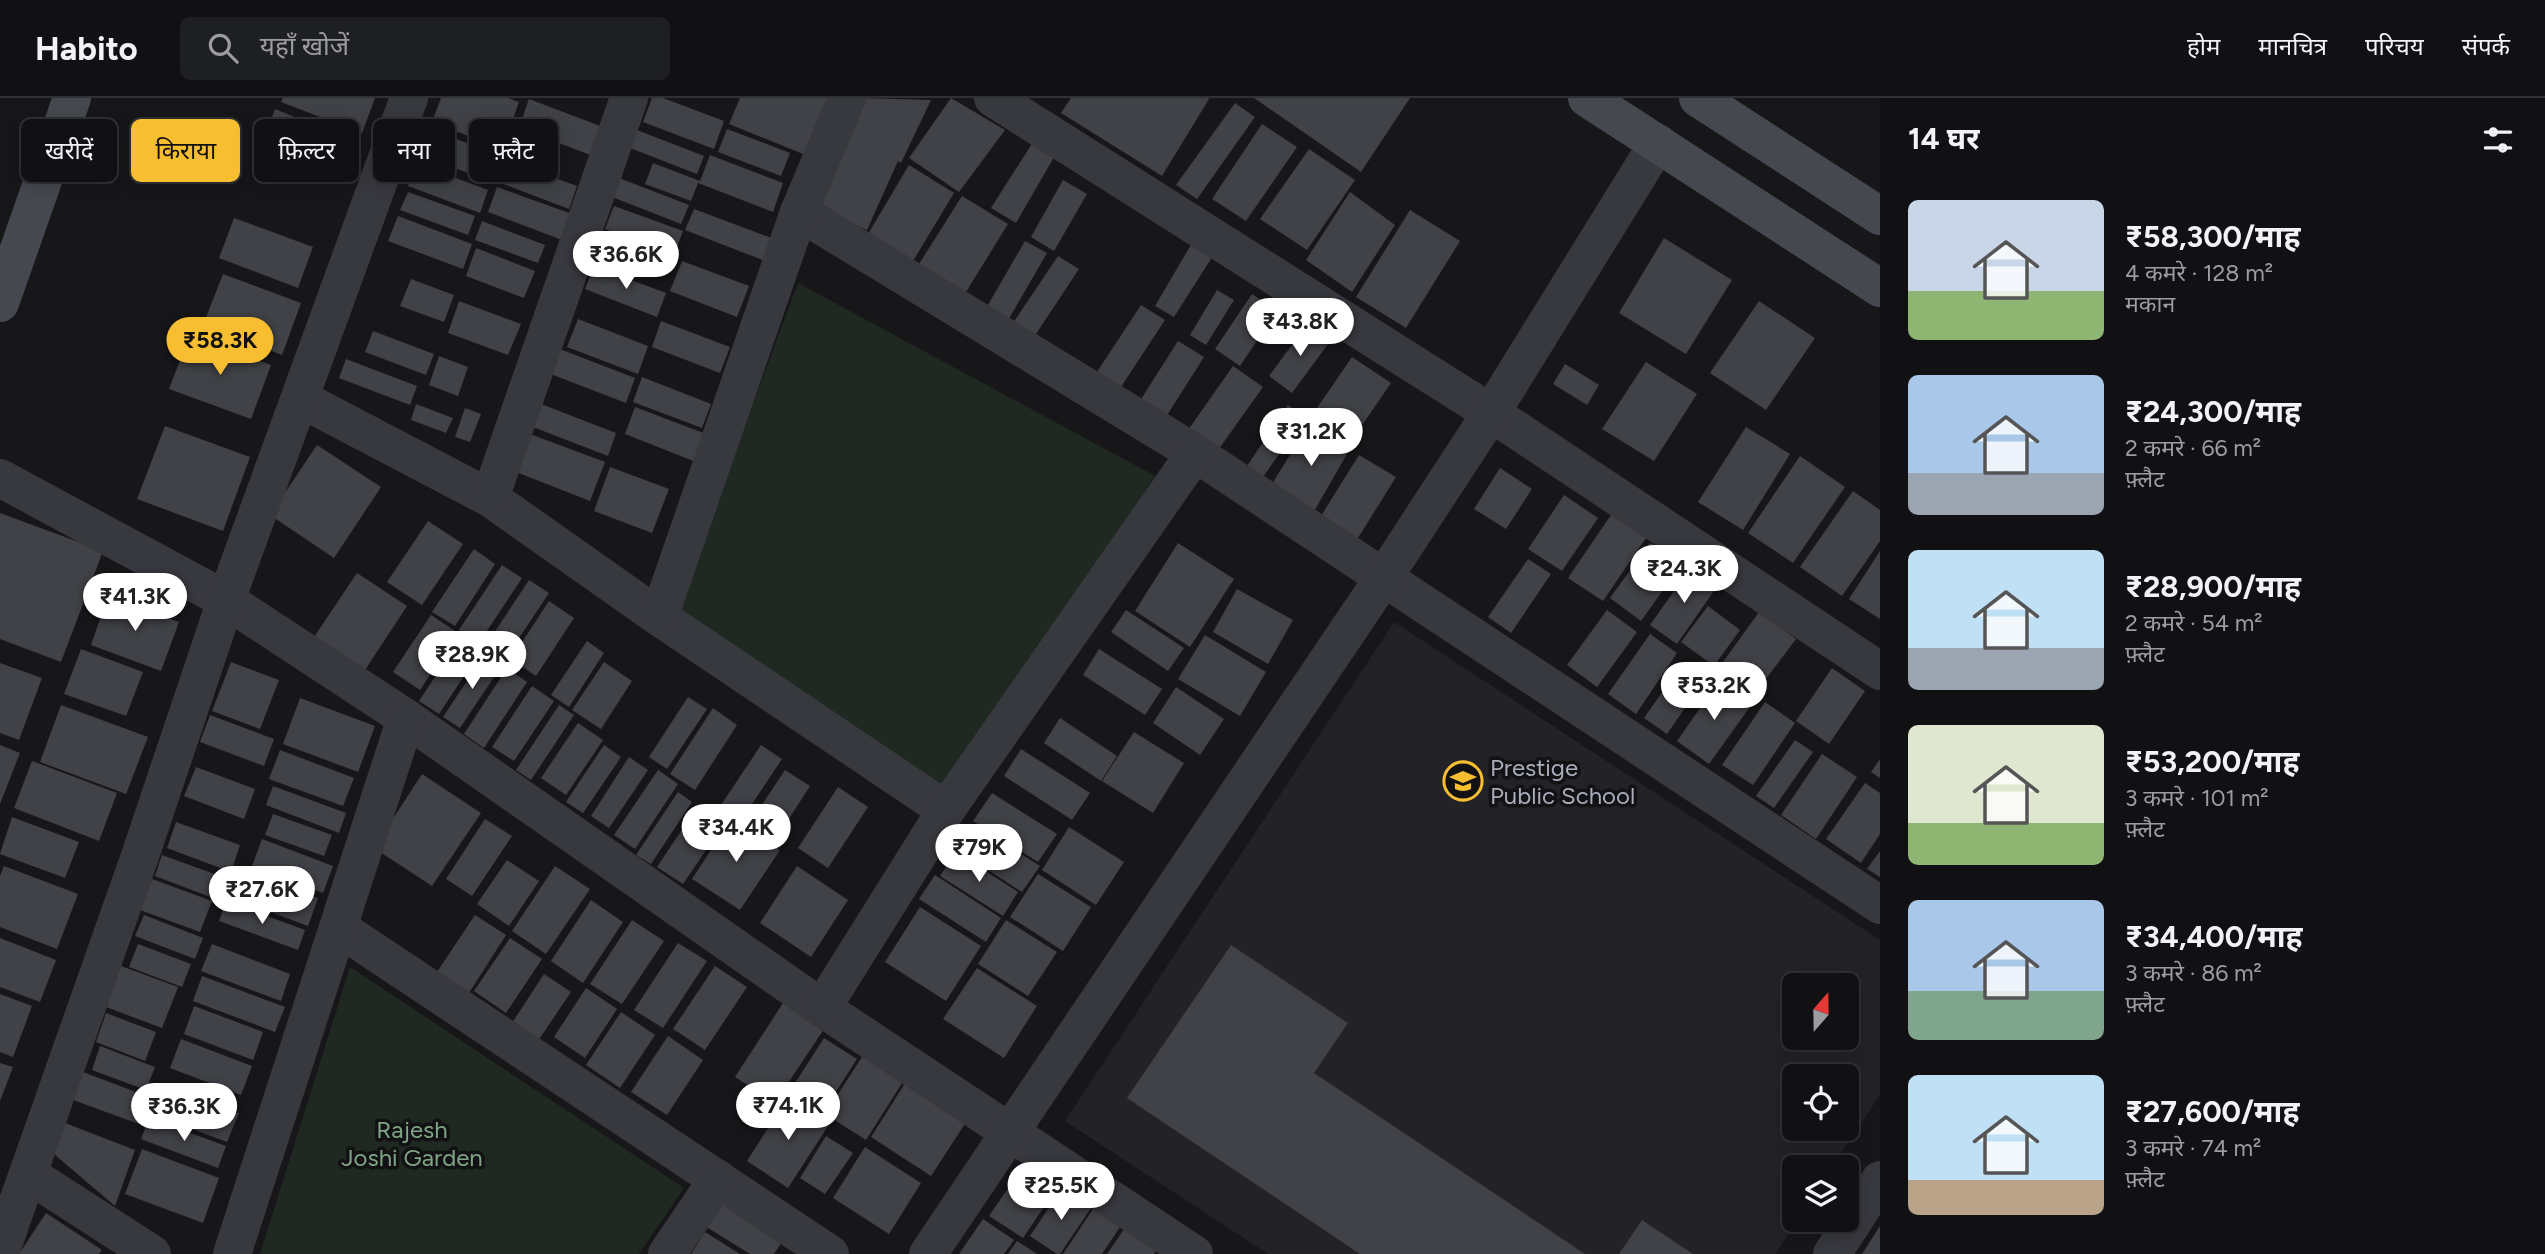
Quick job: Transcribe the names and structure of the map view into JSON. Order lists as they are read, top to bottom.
{
  "parks": ["Rajesh Joshi Garden"],
  "places": {
    "school or university": ["Prestige Public School"]
  },
  "north": "top",
  "page": {
    "header": "Habito",
    "search": "यहाँ खोजें",
    "nav": [
      "होम",
      "मानचित्र",
      "परिचय",
      "संपर्क"
    ],
    "heading": "14 घर",
    "chip": [
      "खरीदें",
      "किराया",
      "फ़िल्टर",
      "नया",
      "फ़्लैट"
    ],
    "list": [
      {
        "name": "₹58,300/माह",
        "note": "4 कमरे · 128 m² · मकान"
      },
      {
        "name": "₹24,300/माह",
        "note": "2 कमरे · 66 m² · फ़्लैट"
      },
      {
        "name": "₹28,900/माह",
        "note": "2 कमरे · 54 m² · फ़्लैट"
      },
      {
        "name": "₹53,200/माह",
        "note": "3 कमरे · 101 m² · फ़्लैट"
      },
      {
        "name": "₹34,400/माह",
        "note": "3 कमरे · 86 m² · फ़्लैट"
      },
      {
        "name": "₹27,600/माह",
        "note": "3 कमरे · 74 m² · फ़्लैट"
      }
    ],
    "price": [
      "₹36.6K",
      "₹43.8K",
      "₹58.3K",
      "₹31.2K",
      "₹24.3K",
      "₹41.3K",
      "₹28.9K",
      "₹53.2K",
      "₹34.4K",
      "₹79K",
      "₹27.6K",
      "₹74.1K",
      "₹36.3K",
      "₹25.5K"
    ]
  }
}
